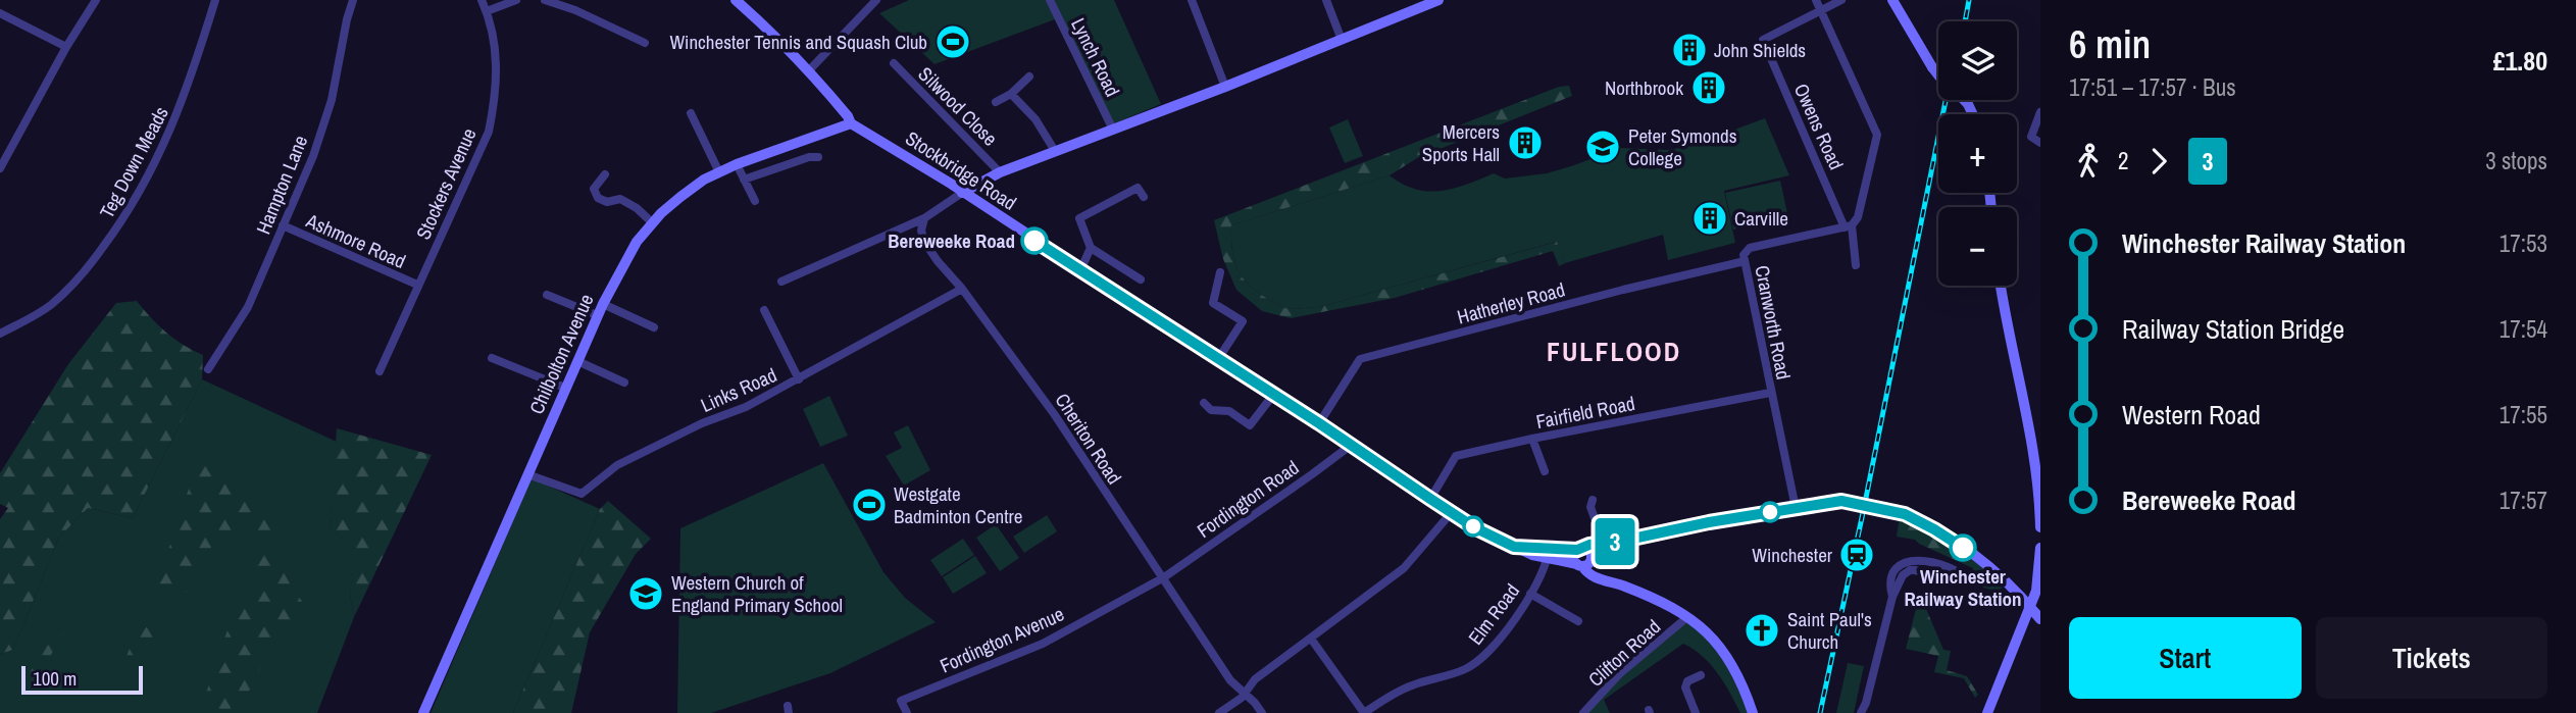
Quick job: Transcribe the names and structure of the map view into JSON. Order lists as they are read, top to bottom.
{
  "streets": {
    "main road": ["Stockbridge Road", "Chilbolton Avenue"],
    "street": [
      "Lynch Road",
      "Silwood Close",
      "Owens Road",
      "Teg Down Meads",
      "Stockers Avenue",
      "Hampton Lane",
      "Ashmore Road",
      "Hatherley Road",
      "Cranworth Road",
      "Links Road",
      "Fairfield Road",
      "Cheriton Road",
      "Fordington Road",
      "Elm Road",
      "Fordington Avenue",
      "Clifton Road"
    ]
  },
  "crossings": [
    ["Owens Road", "Cranworth Road"],
    ["Stockbridge Road", "Hatherley Road"],
    ["Stockbridge Road", "Cranworth Road"],
    ["Stockbridge Road", "Chilbolton Avenue"],
    ["Stockbridge Road", "Fairfield Road"],
    ["Stockbridge Road", "Fordington Road"],
    ["Stockbridge Road", "Elm Road"],
    ["Stockers Avenue", "Ashmore Road"],
    ["Hampton Lane", "Ashmore Road"],
    ["Hatherley Road", "Cranworth Road"],
    ["Cranworth Road", "Fairfield Road"],
    ["Chilbolton Avenue", "Links Road"],
    ["Links Road", "Cheriton Road"],
    ["Cheriton Road", "Fordington Road"],
    ["Cheriton Road", "Fordington Avenue"],
    ["Fordington Road", "Fordington Avenue"]
  ],
  "districts": ["FULFLOOD"],
  "places": {
    "sports": ["Winchester Tennis and Squash Club", "Westgate Badminton Centre"],
    "building": [
      "John Shields",
      "Northbrook",
      "Mercers Sports Hall",
      "Carville"
    ],
    "school or university": ["Peter Symonds College", "Western Church of England Primary School"],
    "other": ["Bereweeke Road", "Winchester Railway Station"],
    "station": ["Winchester"],
    "church": ["Saint Paul's Church"]
  },
  "lines": ["bus line 3"],
  "scale_bar": "100 m",
  "page": {
    "on_map": "3",
    "heading": ["6 min", "17:51 – 17:57 · Bus", "£1.80"],
    "map_buttons": ["+", "−"],
    "legs": ["2", "3", "3 stops"],
    "list": [
      {
        "name": "Winchester Railway Station",
        "value": "17:53"
      },
      {
        "name": "Railway Station Bridge",
        "value": "17:54"
      },
      {
        "name": "Western Road",
        "value": "17:55"
      },
      {
        "name": "Bereweeke Road",
        "value": "17:57"
      }
    ],
    "buttons": ["Start", "Tickets"],
    "scale": "100 m"
  }
}
